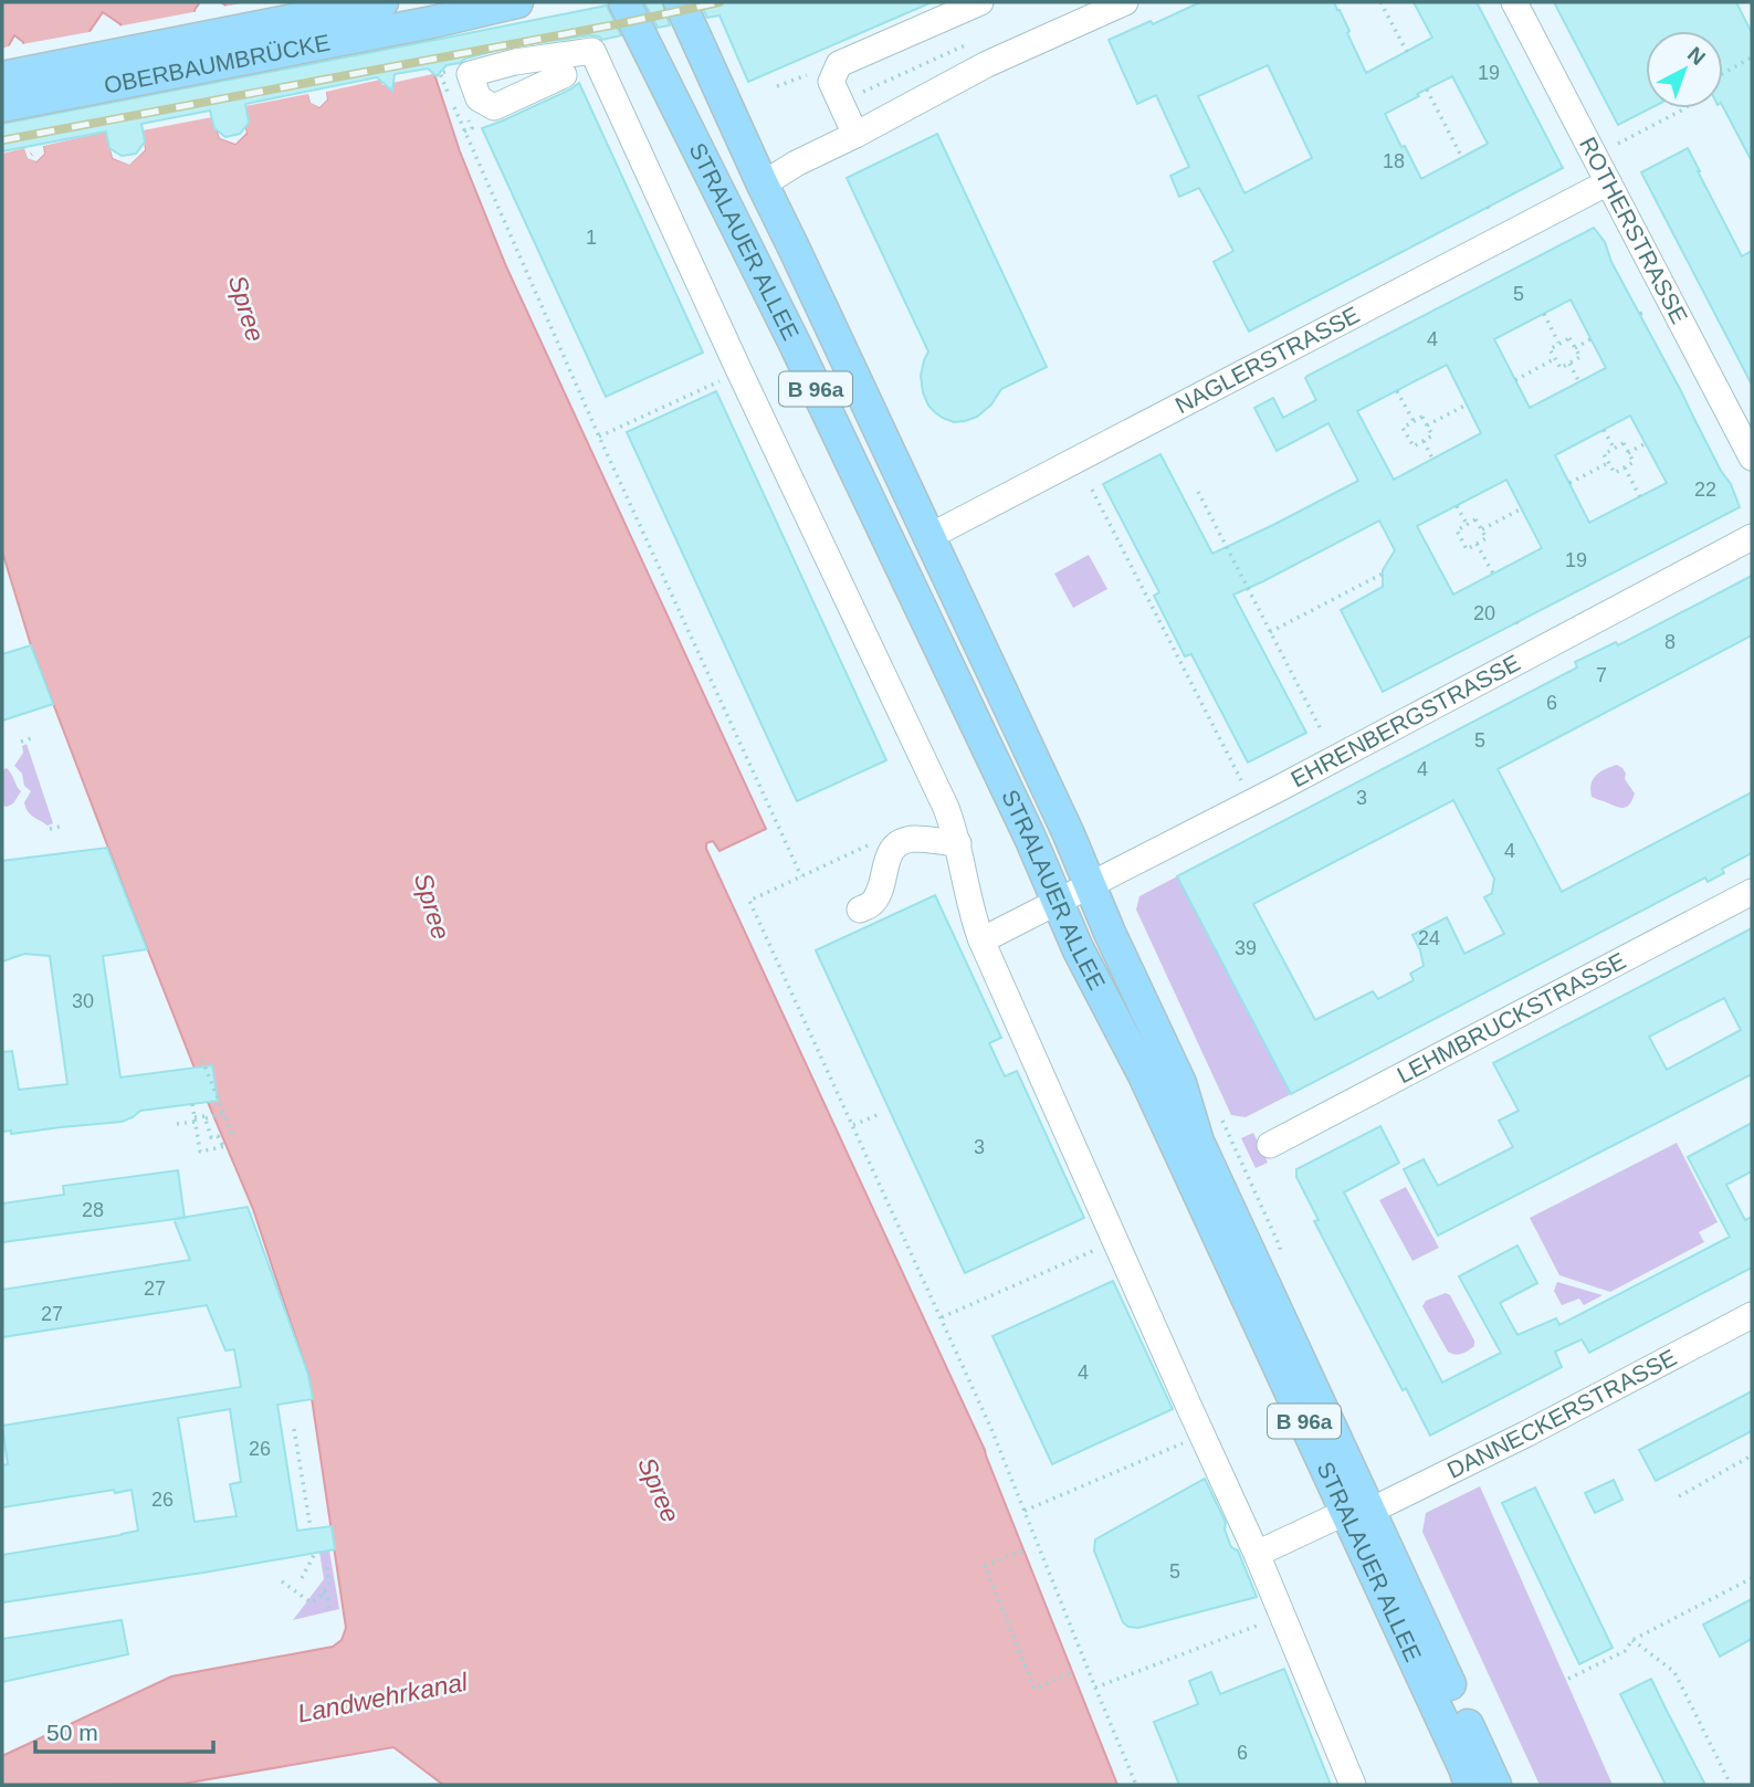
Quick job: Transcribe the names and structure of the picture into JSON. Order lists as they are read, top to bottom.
{
  "streets": {
    "main road": ["OBERBAUMBRÜCKE", "STRALAUER ALLEE", "B 96a"],
    "street": [
      "ROTHERSTRASSE",
      "NAGLERSTRASSE",
      "EHRENBERGSTRASSE",
      "LEHMBRUCKSTRASSE",
      "DANNECKERSTRASSE"
    ]
  },
  "crossings": [
    ["ROTHERSTRASSE", "NAGLERSTRASSE"],
    ["STRALAUER ALLEE", "NAGLERSTRASSE"],
    ["STRALAUER ALLEE", "EHRENBERGSTRASSE"],
    ["STRALAUER ALLEE", "DANNECKERSTRASSE"]
  ],
  "water": ["Spree", "Landwehrkanal"],
  "house_numbers": [
    "19",
    "18",
    "1",
    "5",
    "4",
    "22",
    "19",
    "20",
    "8",
    "7",
    "6",
    "5",
    "4",
    "3",
    "4",
    "24",
    "39",
    "30",
    "3",
    "28",
    "27",
    "27",
    "4",
    "26",
    "26",
    "5",
    "6"
  ],
  "scale_bar": "50 m",
  "north": "top right"
}
